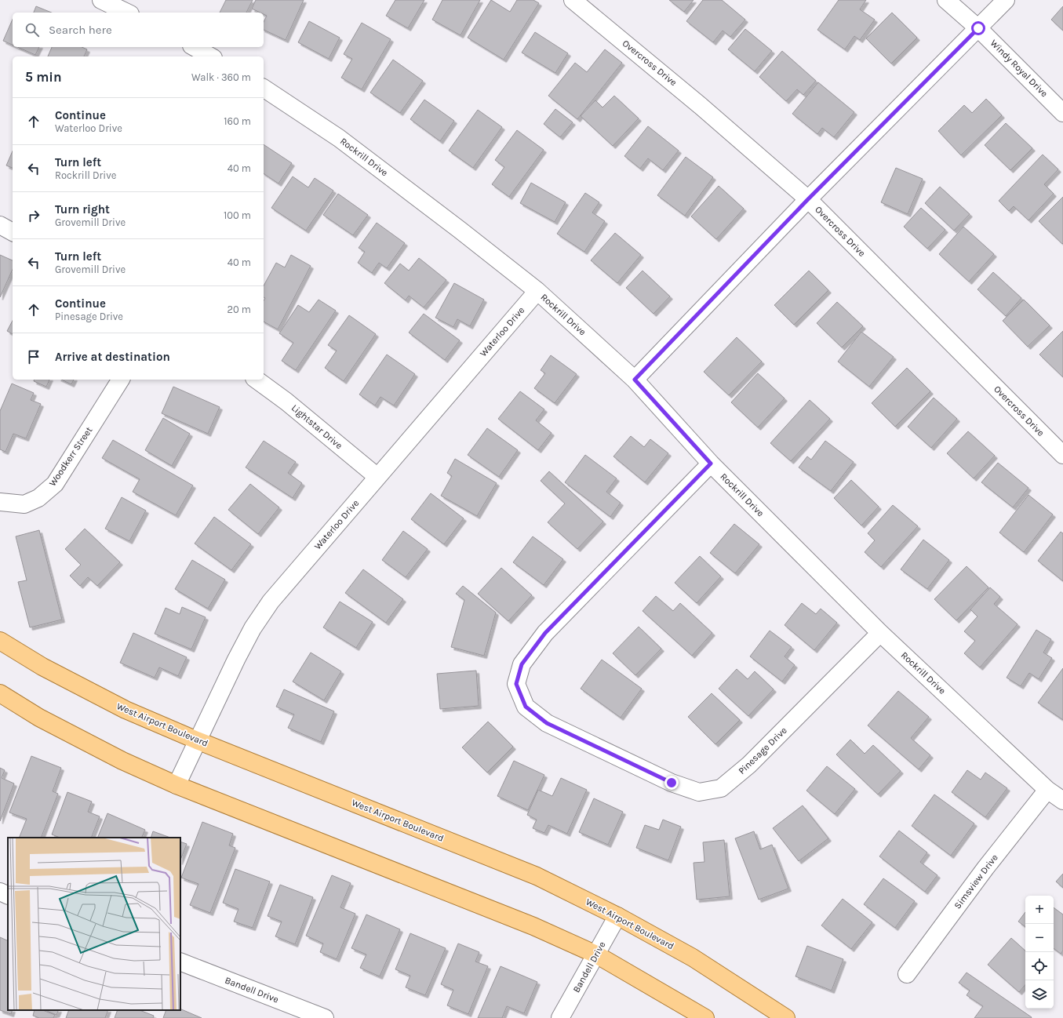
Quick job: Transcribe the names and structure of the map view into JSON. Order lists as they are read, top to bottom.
{
  "streets": {
    "main road": ["West Airport Boulevard"],
    "street": [
      "Overcross Drive",
      "Windy Royal Drive",
      "Rockrill Drive",
      "Waterloo Drive",
      "Lightstar Drive",
      "Woodkerr Street",
      "Pinesage Drive",
      "Simsview Drive",
      "Bandell Drive"
    ]
  },
  "crossings": [
    ["Rockrill Drive", "Waterloo Drive"],
    ["Rockrill Drive", "Pinesage Drive"],
    ["Rockrill Drive", "Simsview Drive"],
    ["Waterloo Drive", "Lightstar Drive"],
    ["Waterloo Drive", "West Airport Boulevard"],
    ["West Airport Boulevard", "Bandell Drive"]
  ],
  "page": {
    "search": "Search here",
    "heading": ["5 min", "Walk · 360 m"],
    "list": [
      ["Continue", "Waterloo Drive", "160 m"],
      ["Turn left", "Rockrill Drive", "40 m"],
      ["Turn right", "Grovemill Drive", "100 m"],
      ["Turn left", "Grovemill Drive", "40 m"],
      ["Continue", "Pinesage Drive", "20 m"],
      "Arrive at destination"
    ],
    "map_buttons": ["+", "−"]
  }
}
